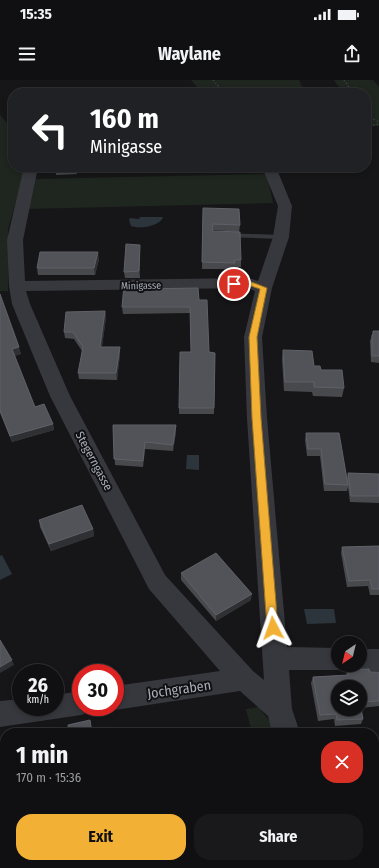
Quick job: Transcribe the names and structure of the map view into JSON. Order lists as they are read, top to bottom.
{
  "streets": {
    "street": ["Minigasse", "Stegerngasse", "Jochgraben"]
  },
  "crossings": [
    ["Minigasse", "Stegerngasse"],
    ["Stegerngasse", "Jochgraben"]
  ],
  "north": "bottom left",
  "page": {
    "status": "15:35",
    "header": "Waylane",
    "turn": ["160 m", "Minigasse"],
    "speed": "26 km/h",
    "limit": "30",
    "heading": ["1 min", "170 m · 15:36"],
    "buttons": ["Exit", "Share"]
  }
}
